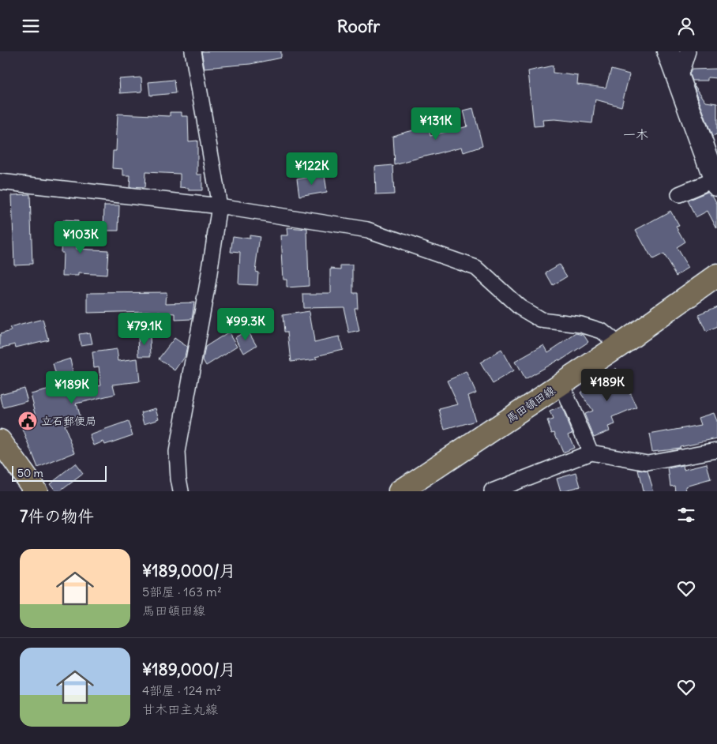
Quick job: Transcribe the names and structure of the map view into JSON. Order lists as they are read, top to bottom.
{
  "streets": {
    "main road": ["馬田頓田線"]
  },
  "districts": ["一木"],
  "places": {
    "public building": ["立石郵便局"]
  },
  "scale_bar": "50 m",
  "page": {
    "header": "Roofr",
    "price": [
      "¥131K",
      "¥122K",
      "¥103K",
      "¥99.3K",
      "¥79.1K",
      "¥189K",
      "¥189K"
    ],
    "scale": "50 m",
    "heading": "7件の物件",
    "list": [
      {
        "name": "¥189,000/月",
        "note": "5部屋 · 163 m² · 馬田頓田線"
      },
      {
        "name": "¥189,000/月",
        "note": "4部屋 · 124 m² · 甘木田主丸線"
      }
    ]
  }
}
